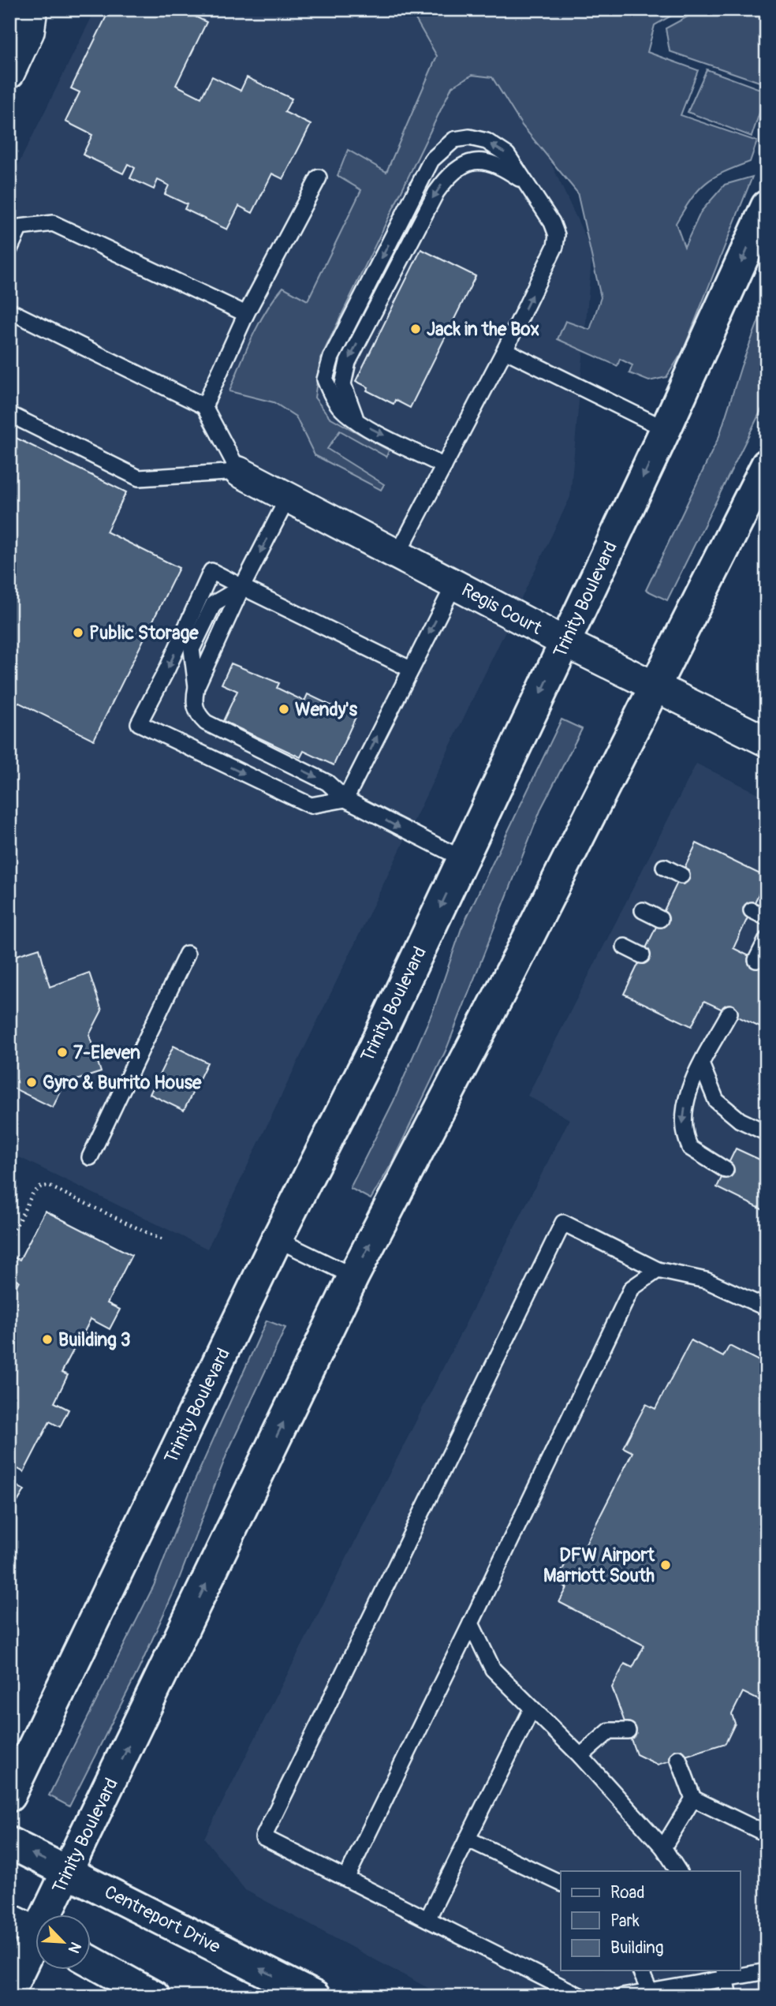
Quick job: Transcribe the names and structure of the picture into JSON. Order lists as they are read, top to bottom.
{
  "streets": {
    "main road": ["Trinity Boulevard", "Centreport Drive"],
    "street": ["Regis Court"]
  },
  "crossings": [
    ["Trinity Boulevard", "Regis Court"],
    ["Trinity Boulevard", "Centreport Drive"]
  ],
  "one_way": ["Centreport Drive"],
  "places": [
    "Jack in the Box",
    "Public Storage",
    "Wendy's",
    "7-Eleven",
    "Gyro & Burrito House",
    "Building 3",
    "DFW Airport Marriott South"
  ],
  "legend": ["Road", "Park", "Building"],
  "north": "bottom right"
}
